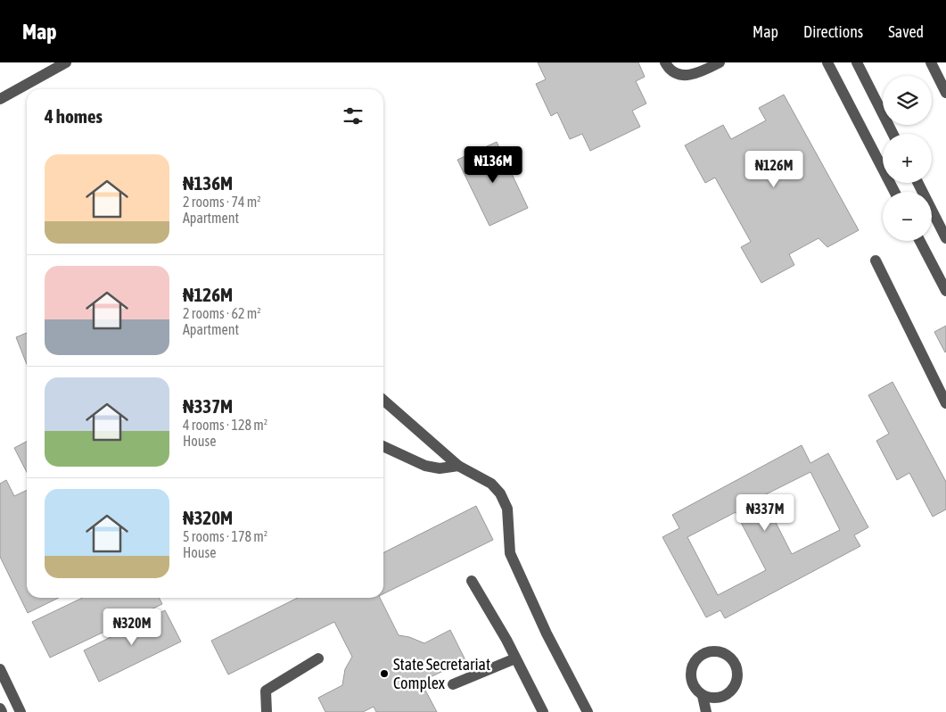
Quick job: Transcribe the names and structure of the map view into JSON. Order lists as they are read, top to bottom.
{
  "places": ["State Secretariat Complex"],
  "page": {
    "header": "Map",
    "nav": ["Map", "Directions", "Saved"],
    "map_buttons": ["+", "−"],
    "heading": "4 homes",
    "list": [
      {
        "name": "₦136M",
        "note": "2 rooms · 74 m² · Apartment"
      },
      {
        "name": "₦126M",
        "note": "2 rooms · 62 m² · Apartment"
      },
      {
        "name": "₦337M",
        "note": "4 rooms · 128 m² · House"
      },
      {
        "name": "₦320M",
        "note": "5 rooms · 178 m² · House"
      }
    ],
    "price": [
      "₦136M",
      "₦126M",
      "₦337M",
      "₦320M"
    ]
  }
}
